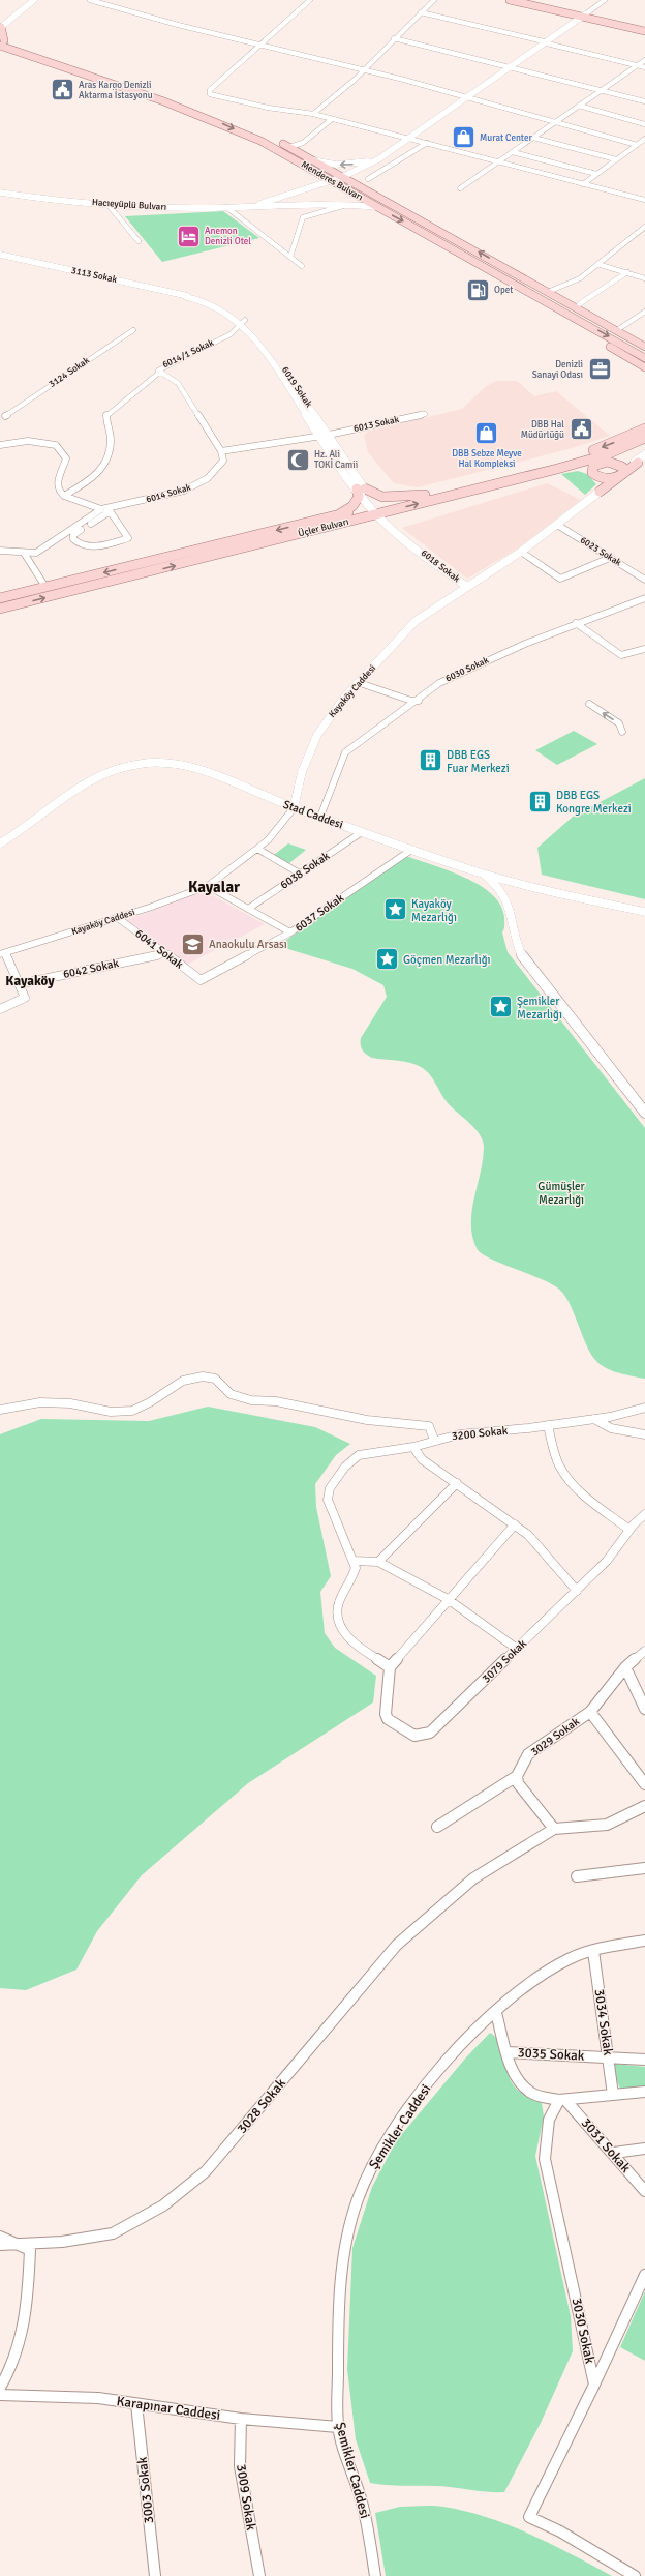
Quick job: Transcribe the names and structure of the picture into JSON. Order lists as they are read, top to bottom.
{
  "streets": {
    "main road": ["Menderes Bulvarı", "Üçler Bulvarı"],
    "street": [
      "Hacıeyüplü Bulvarı",
      "3113 Sokak",
      "6014/1 Sokak",
      "3124 Sokak",
      "6019 Sokak",
      "6013 Sokak",
      "6014 Sokak",
      "6023 Sokak",
      "6018 Sokak",
      "6030 Sokak",
      "Kayaköy Caddesi",
      "Stad Caddesi",
      "6038 Sokak",
      "6037 Sokak",
      "6041 Sokak",
      "6042 Sokak",
      "3200 Sokak",
      "3079 Sokak",
      "3029 Sokak",
      "3034 Sokak",
      "3035 Sokak",
      "3028 Sokak",
      "Şemikler Caddesi",
      "3031 Sokak",
      "3030 Sokak",
      "Karapınar Caddesi",
      "3003 Sokak",
      "3009 Sokak"
    ]
  },
  "crossings": [
    ["3113 Sokak", "6019 Sokak"],
    ["6014/1 Sokak", "6019 Sokak"],
    ["6014/1 Sokak", "6014 Sokak"],
    ["6019 Sokak", "6013 Sokak"],
    ["6019 Sokak", "Üçler Bulvarı"],
    ["6019 Sokak", "6018 Sokak"],
    ["Üçler Bulvarı", "6018 Sokak"],
    ["6023 Sokak", "Kayaköy Caddesi"],
    ["6018 Sokak", "Kayaköy Caddesi"],
    ["6030 Sokak", "Stad Caddesi"],
    ["Kayaköy Caddesi", "Stad Caddesi"],
    ["Kayaköy Caddesi", "6041 Sokak"],
    ["Stad Caddesi", "6038 Sokak"],
    ["Stad Caddesi", "6037 Sokak"],
    ["6037 Sokak", "6041 Sokak"],
    ["6041 Sokak", "6042 Sokak"],
    ["3034 Sokak", "3035 Sokak"],
    ["3034 Sokak", "Şemikler Caddesi"],
    ["Şemikler Caddesi", "Karapınar Caddesi"],
    ["3031 Sokak", "3030 Sokak"],
    ["Karapınar Caddesi", "3003 Sokak"],
    ["Karapınar Caddesi", "3009 Sokak"]
  ],
  "districts": ["Kayalar", "Kayaköy"],
  "parks": ["Gümüşler Mezarlığı"],
  "places": {
    "public building": ["Aras Kargo Denizli Aktarma İstasyonu", "DBB Hal Müdürlüğü"],
    "shop": ["Murat Center", "DBB Sebze Meyve Hal Kompleksi"],
    "hotel": ["Anemon Denizli Otel"],
    "fuel station": ["Opet"],
    "office": ["Denizli Sanayi Odası"],
    "mosque": ["Hz. Ali TOKİ Camii"],
    "building": ["DBB EGS Fuar Merkezi", "DBB EGS Kongre Merkezi"],
    "place": ["Kayaköy Mezarlığı", "Göçmen Mezarlığı", "Şemikler Mezarlığı"],
    "school or university": ["Anaokulu Arsası"]
  }
}
